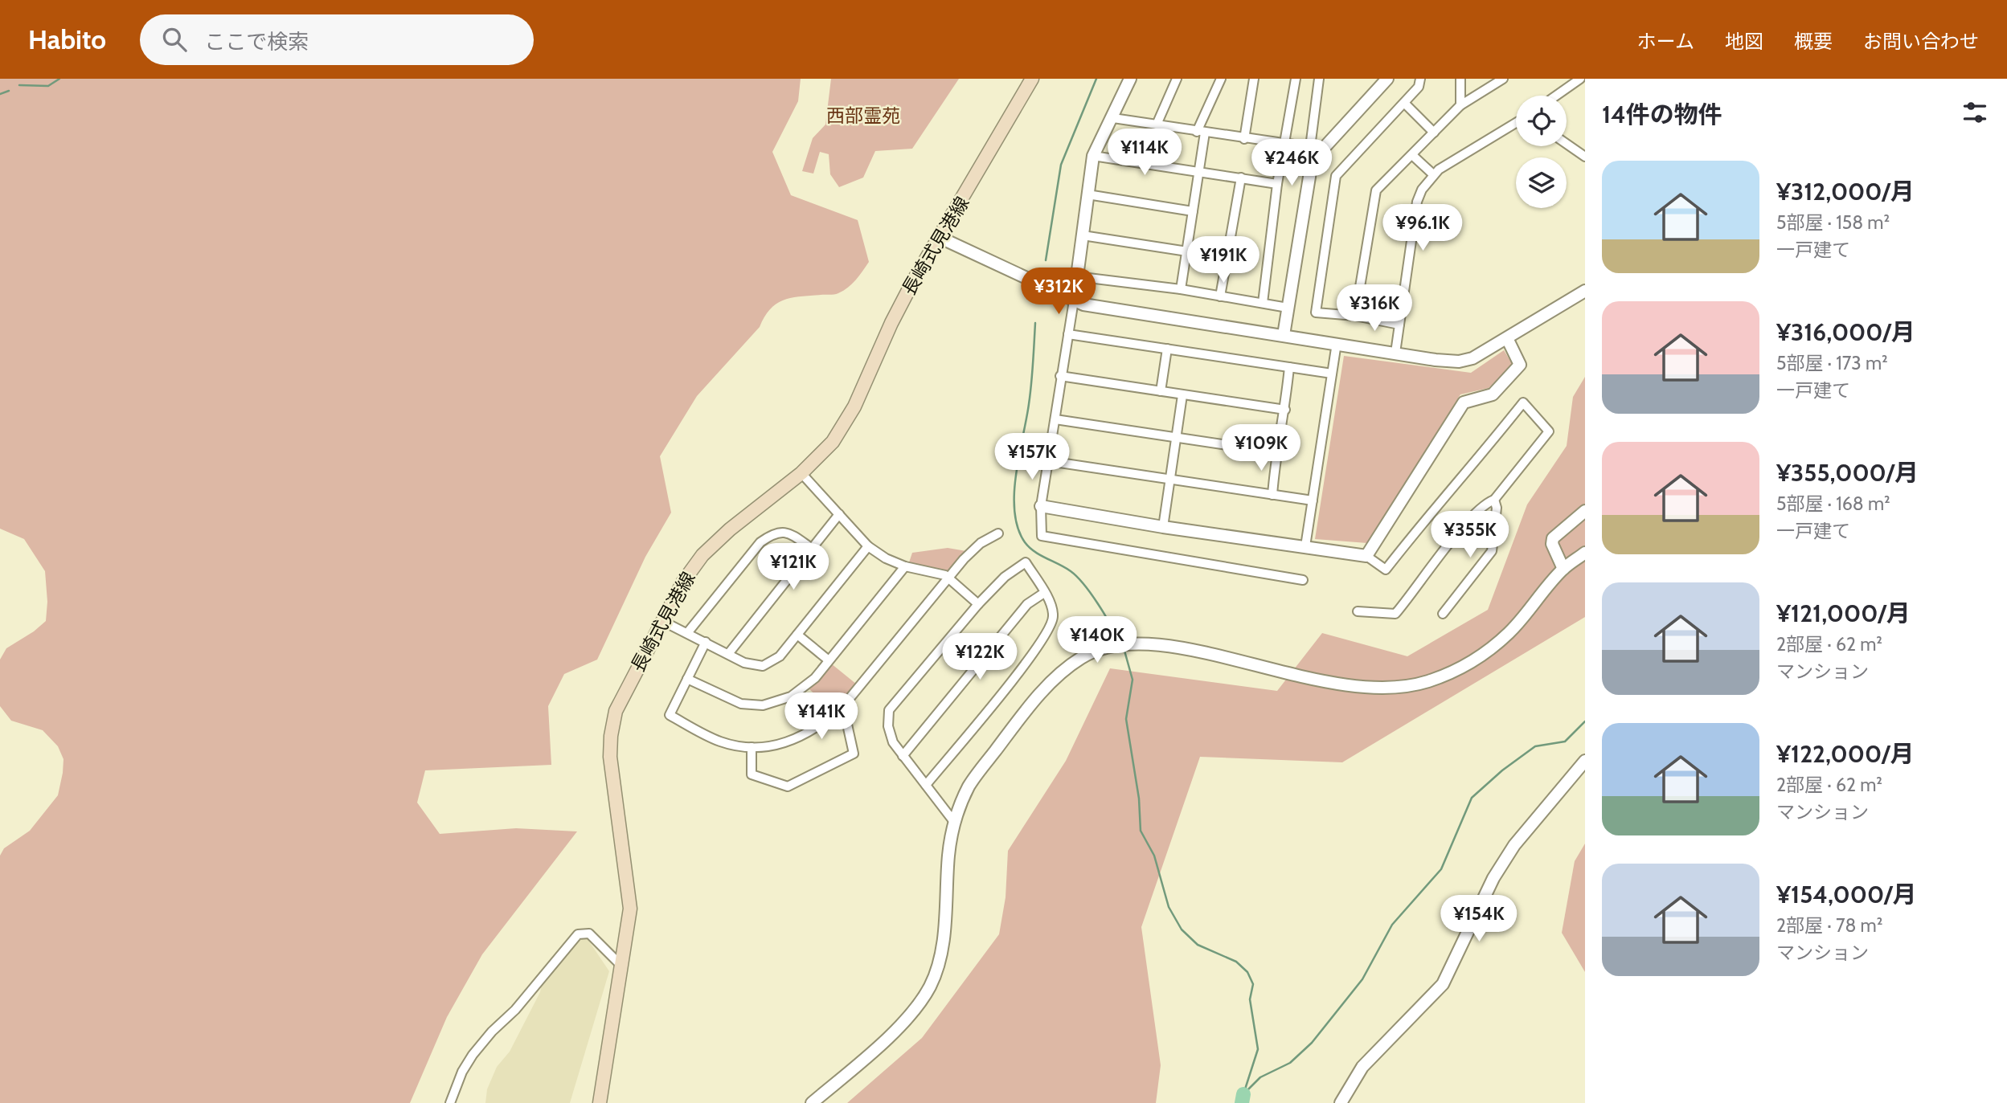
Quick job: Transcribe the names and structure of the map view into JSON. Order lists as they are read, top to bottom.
{
  "streets": {
    "main road": ["長崎式見港線"]
  },
  "parks": ["西部霊苑"],
  "page": {
    "header": "Habito",
    "search": "ここで検索",
    "nav": [
      "ホーム",
      "地図",
      "概要",
      "お問い合わせ"
    ],
    "heading": "14件の物件",
    "price": [
      "¥114K",
      "¥246K",
      "¥96.1K",
      "¥191K",
      "¥312K",
      "¥316K",
      "¥109K",
      "¥157K",
      "¥355K",
      "¥121K",
      "¥140K",
      "¥122K",
      "¥141K",
      "¥154K"
    ],
    "list": [
      {
        "name": "¥312,000/月",
        "note": "5部屋 · 158 m² · 一戸建て"
      },
      {
        "name": "¥316,000/月",
        "note": "5部屋 · 173 m² · 一戸建て"
      },
      {
        "name": "¥355,000/月",
        "note": "5部屋 · 168 m² · 一戸建て"
      },
      {
        "name": "¥121,000/月",
        "note": "2部屋 · 62 m² · マンション"
      },
      {
        "name": "¥122,000/月",
        "note": "2部屋 · 62 m² · マンション"
      },
      {
        "name": "¥154,000/月",
        "note": "2部屋 · 78 m² · マンション"
      }
    ]
  }
}
